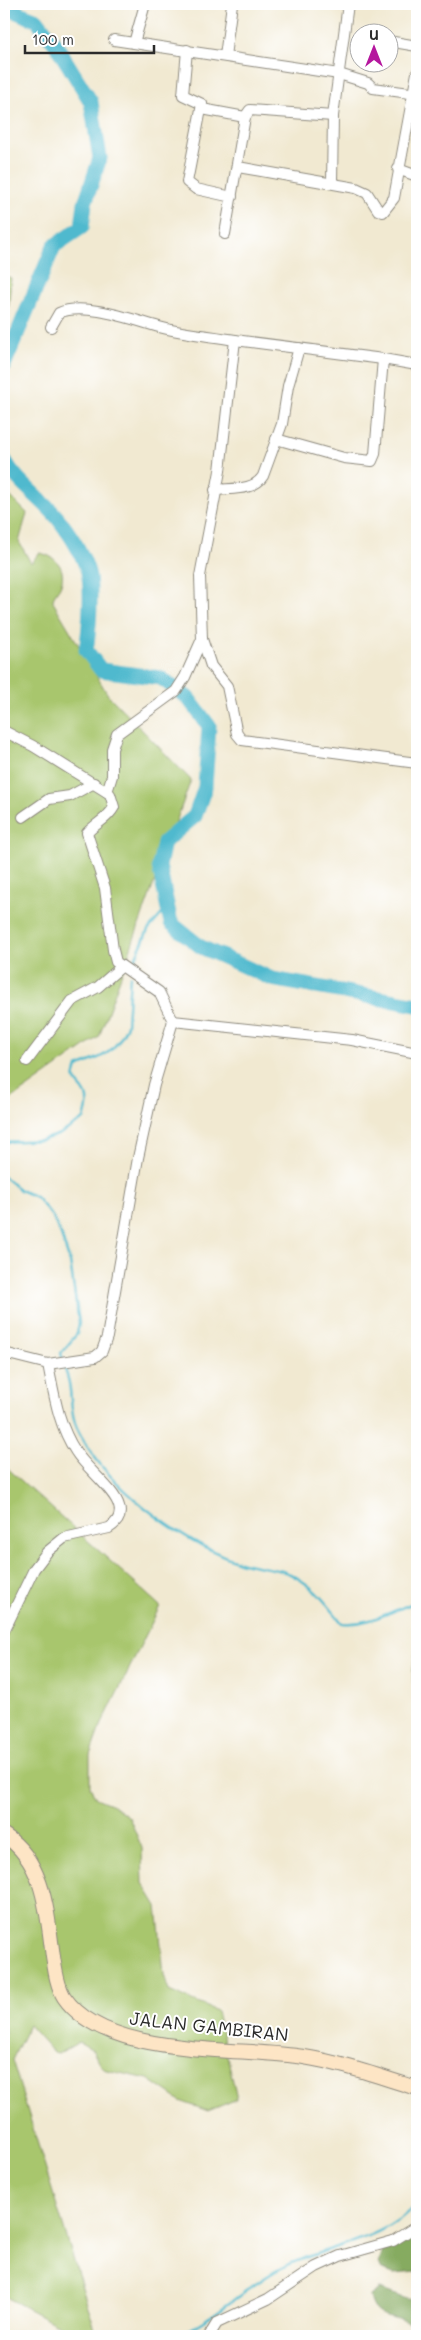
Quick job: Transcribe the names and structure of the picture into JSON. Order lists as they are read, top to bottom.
{
  "streets": {
    "street": ["JALAN GAMBIRAN"]
  },
  "scale_bar": "100 m",
  "north": "top"
}
